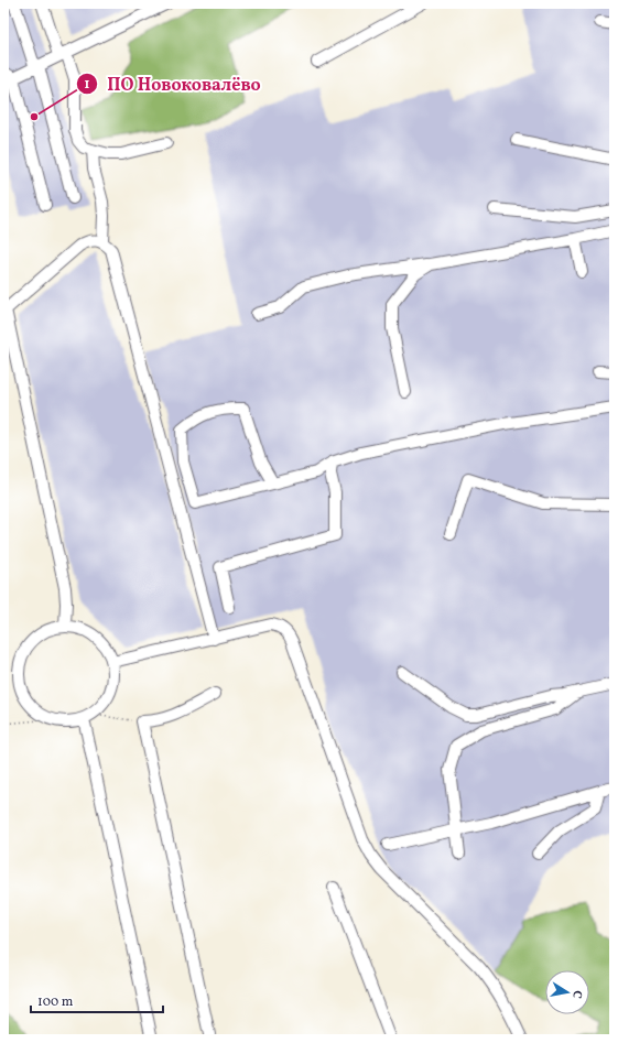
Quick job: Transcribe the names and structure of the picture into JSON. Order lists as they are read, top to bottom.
{
  "places": ["ПО Новоковалёво"],
  "scale_bar": "100 m",
  "north": "right"
}
